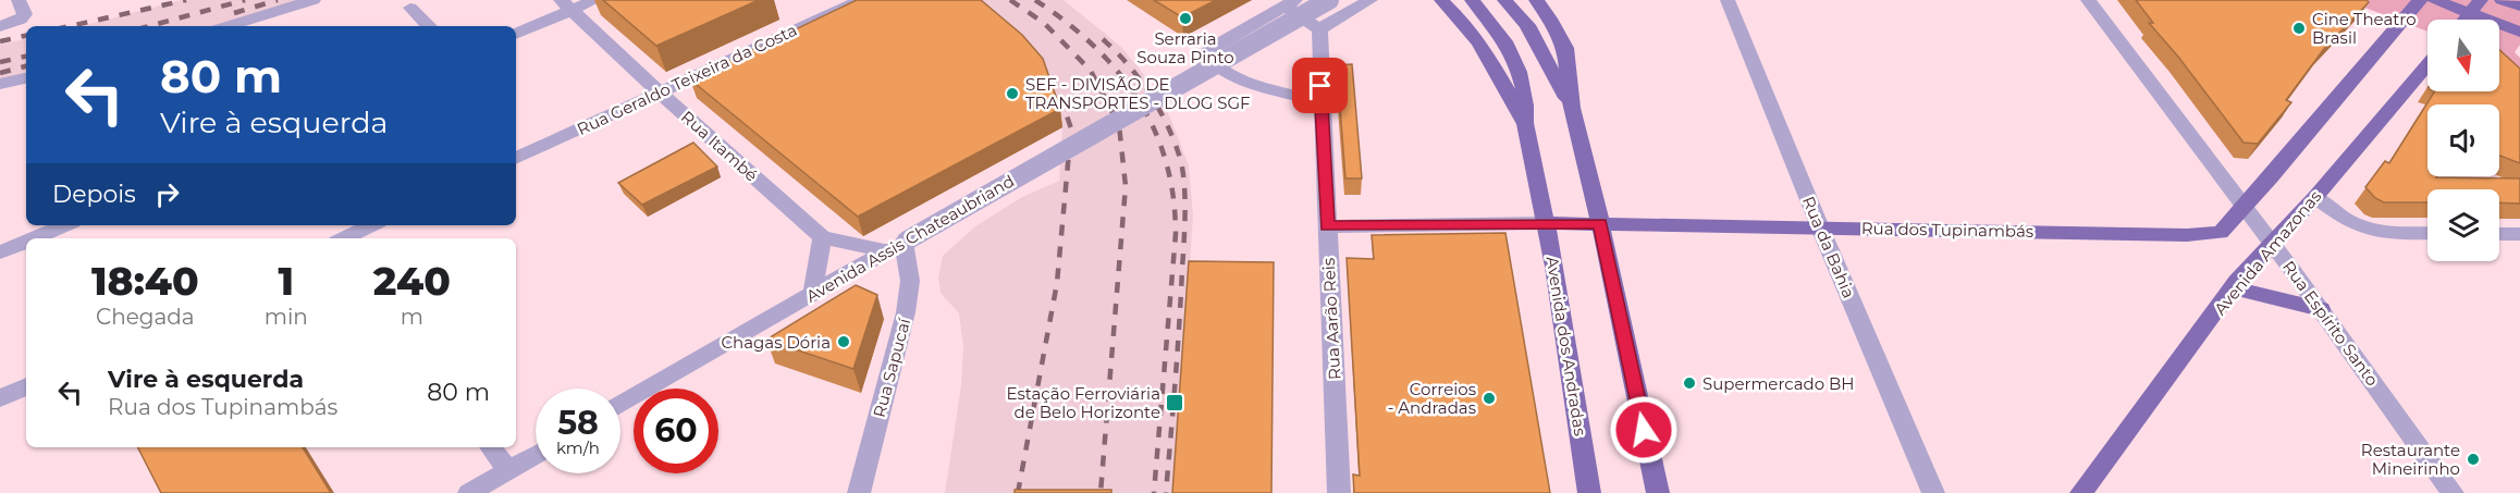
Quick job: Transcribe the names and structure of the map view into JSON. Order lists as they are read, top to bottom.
{
  "streets": {
    "main road": ["Rua dos Tupinambás", "Avenida Amazonas", "Avenida dos Andradas"],
    "street": [
      "Rua Geraldo Teixeira da Costa",
      "Rua Itambé",
      "Avenida Assis Chateaubriand",
      "Rua da Bahia",
      "Rua Aarão Reis",
      "Rua Espírito Santo",
      "Rua Sapucaí"
    ]
  },
  "crossings": [
    ["Rua Geraldo Teixeira da Costa", "Rua Itambé"],
    ["Rua Itambé", "Avenida Assis Chateaubriand"],
    ["Rua Itambé", "Rua Sapucaí"],
    ["Rua dos Tupinambás", "Rua da Bahia"],
    ["Rua dos Tupinambás", "Rua Aarão Reis"],
    ["Rua dos Tupinambás", "Rua Espírito Santo"],
    ["Rua dos Tupinambás", "Avenida dos Andradas"],
    ["Avenida Assis Chateaubriand", "Rua Sapucaí"],
    ["Avenida Amazonas", "Rua Espírito Santo"]
  ],
  "places": {
    "other": [
      "Serraria Souza Pinto",
      "Cine Theatro Brasil",
      "SEF - DIVISÃO DE TRANSPORTES - DLOG SGF",
      "Chagas Dória",
      "Supermercado BH",
      "Correios - Andradas",
      "Restaurante Mineirinho"
    ],
    "transit": ["Estação Ferroviária de Belo Horizonte"]
  },
  "north": "bottom",
  "page": {
    "turn": ["80 m", "Vire à esquerda"],
    "then": "Depois",
    "eta": [
      "18:40",
      "Chegada",
      "1",
      "min",
      "240",
      "m"
    ],
    "list": [
      {
        "name": "Vire à esquerda",
        "note": "Rua dos Tupinambás",
        "value": "80 m"
      }
    ],
    "speed": "58 km/h",
    "limit": "60"
  }
}
